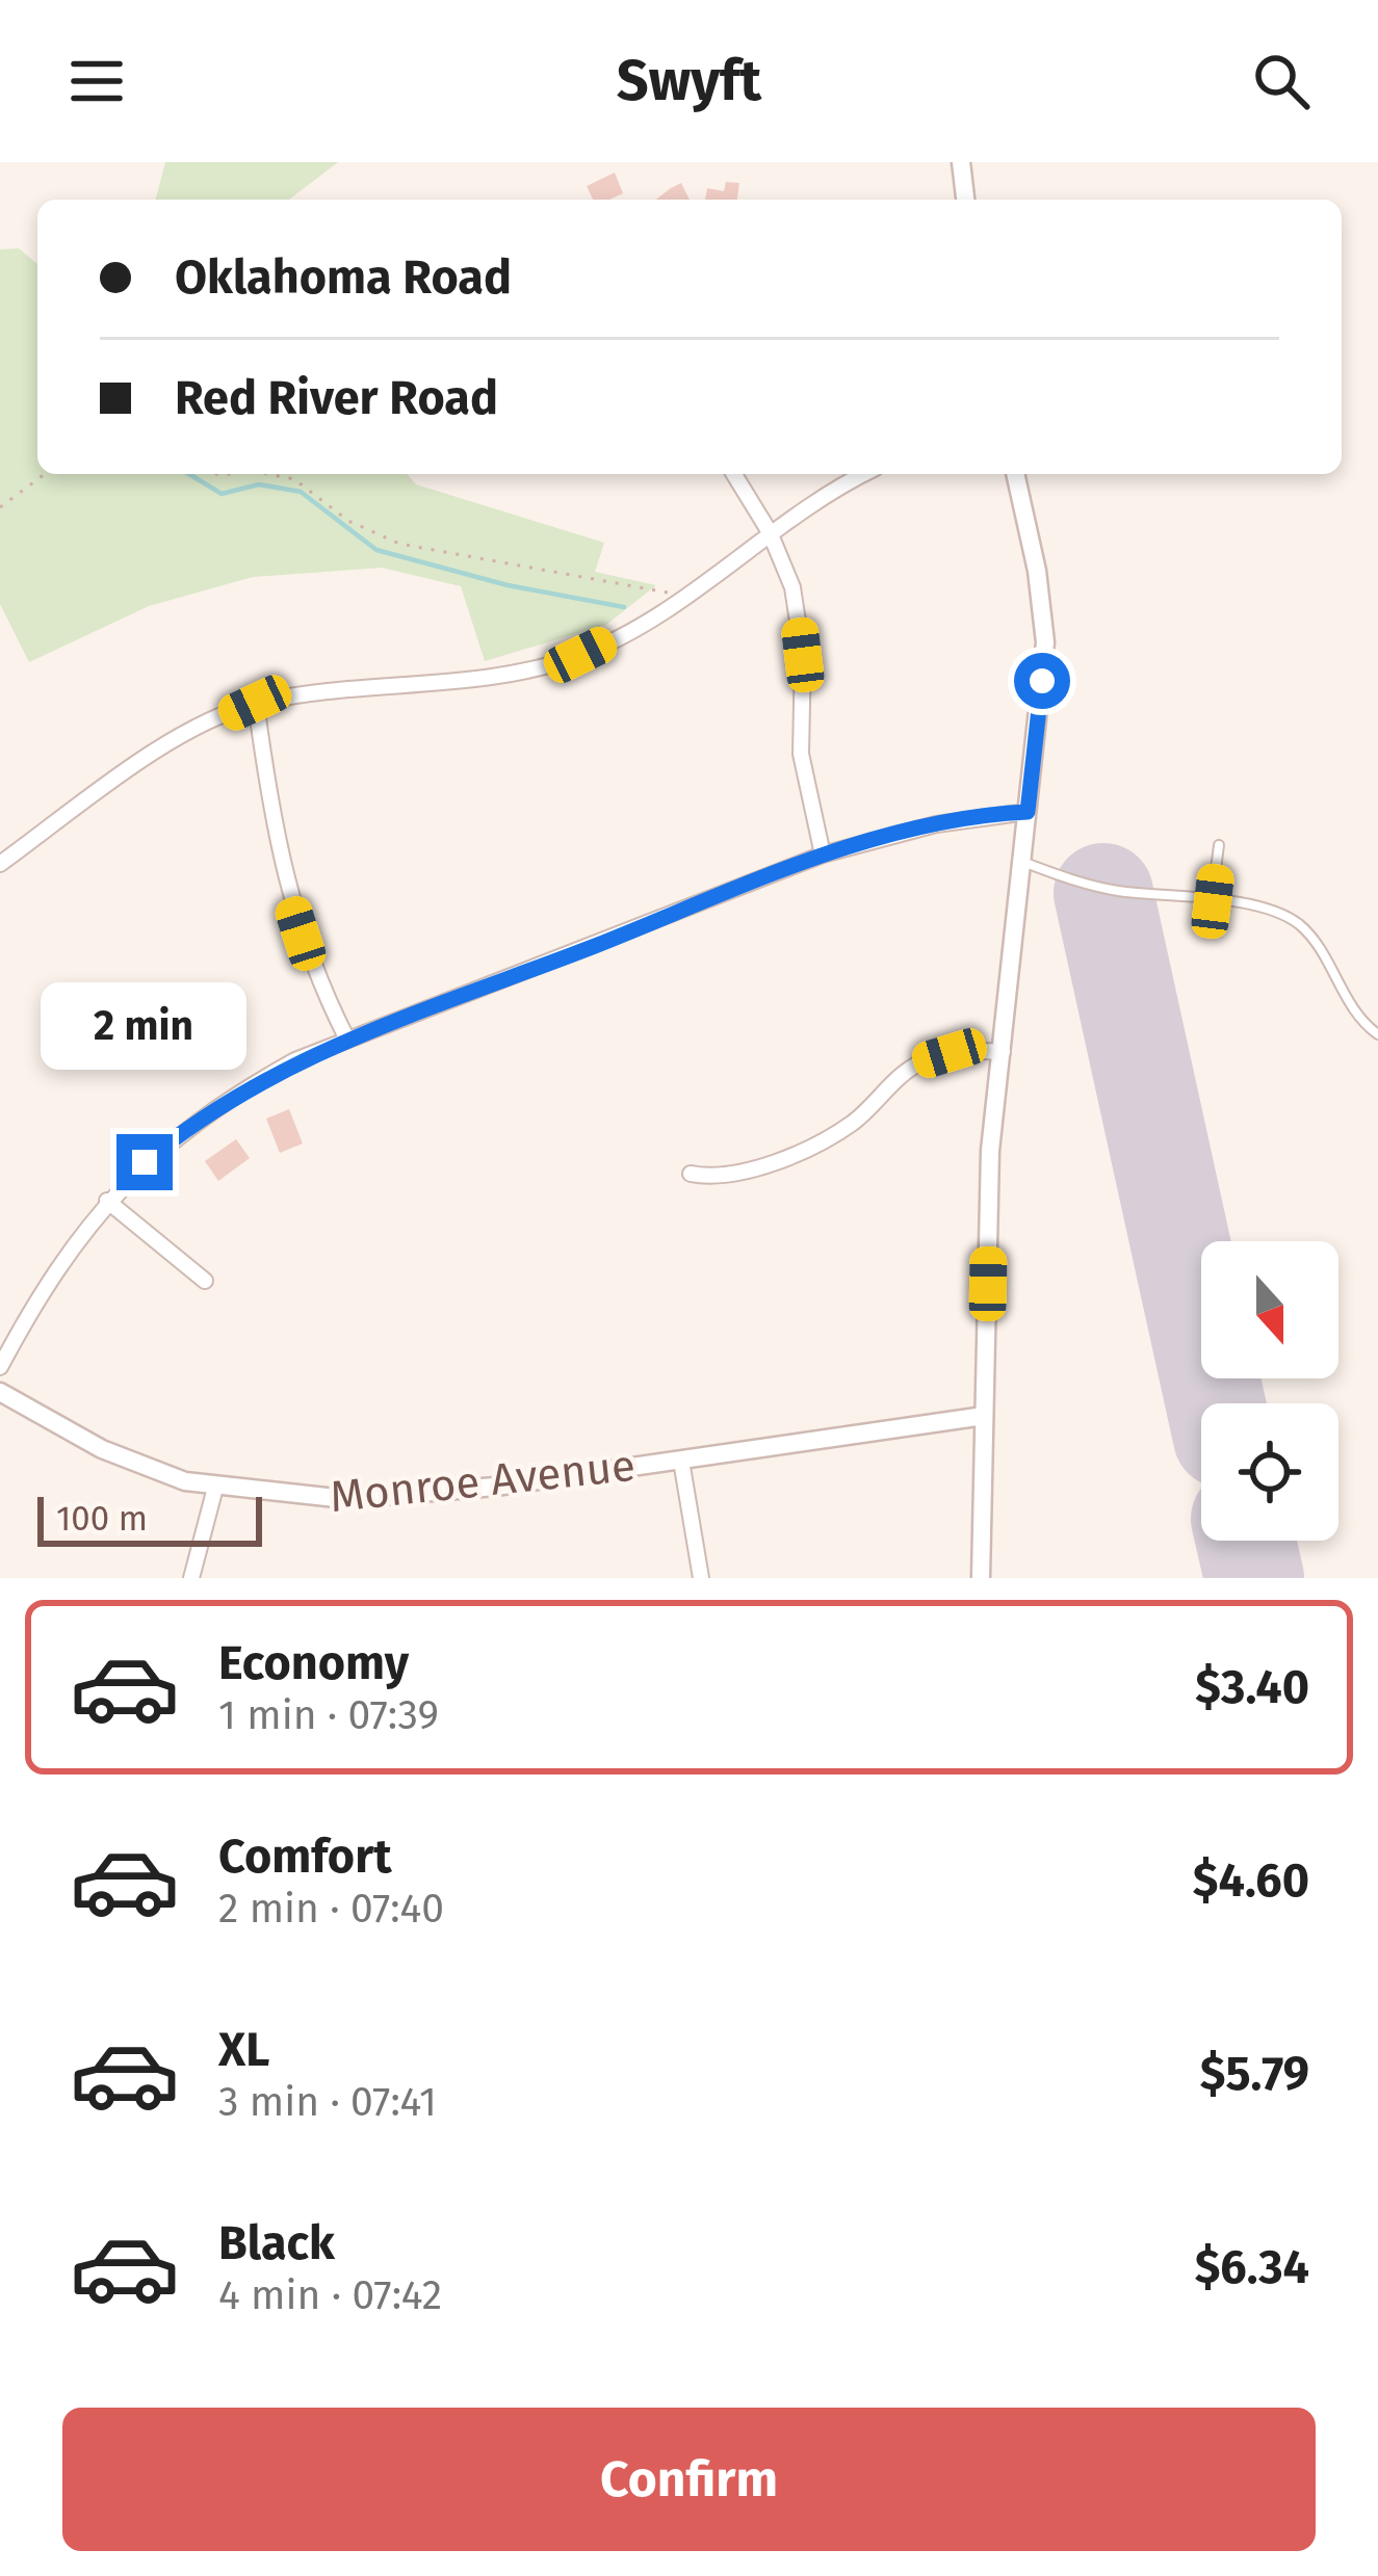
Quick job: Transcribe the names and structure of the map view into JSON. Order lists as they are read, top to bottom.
{
  "streets": {
    "street": ["Monroe Avenue"]
  },
  "scale_bar": "100 m",
  "north": "bottom",
  "page": {
    "header": "Swyft",
    "banner": ["Oklahoma Road", "Red River Road"],
    "bubble": "2 min",
    "scale": "100 m",
    "list": [
      {
        "name": "Economy",
        "note": "1 min · 07:39",
        "value": "$3.40"
      },
      {
        "name": "Comfort",
        "note": "2 min · 07:40",
        "value": "$4.60"
      },
      {
        "name": "XL",
        "note": "3 min · 07:41",
        "value": "$5.79"
      },
      {
        "name": "Black",
        "note": "4 min · 07:42",
        "value": "$6.34"
      }
    ],
    "buttons": "Confirm"
  }
}
